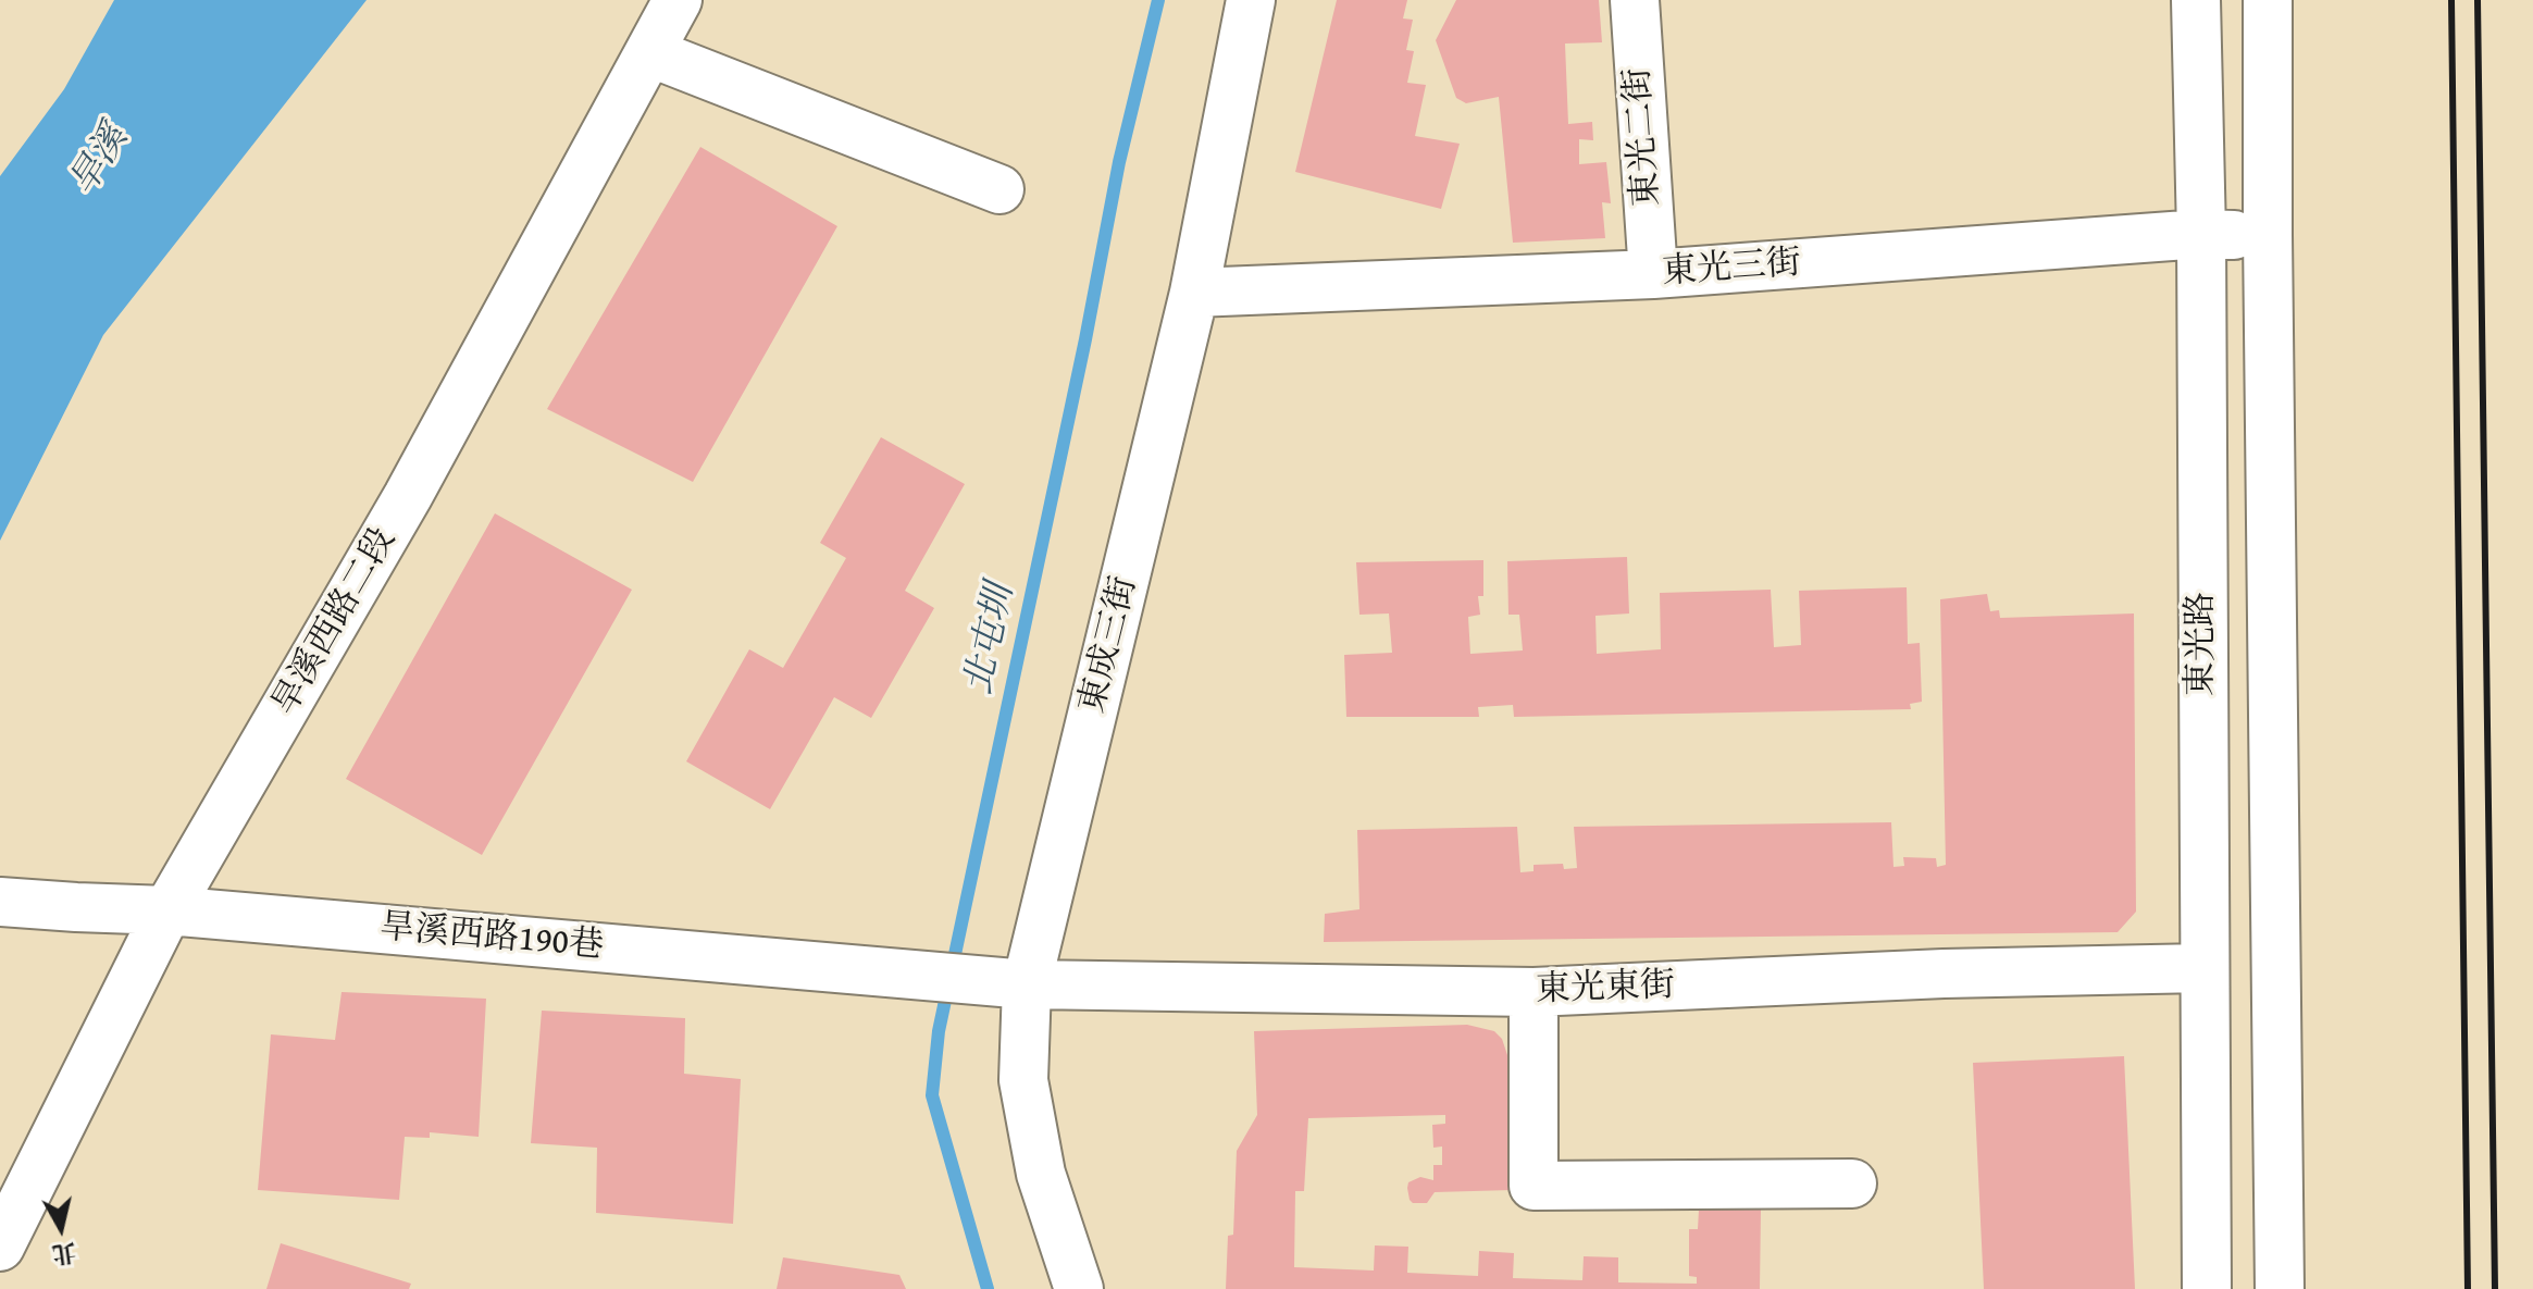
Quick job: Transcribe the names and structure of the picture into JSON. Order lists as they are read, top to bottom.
{
  "streets": {
    "street": [
      "東光二街",
      "東光三街",
      "旱溪西路二段",
      "東光路",
      "東成三街",
      "旱溪西路190巷",
      "東光東街"
    ]
  },
  "crossings": [
    ["東光二街", "東光三街"],
    ["東光三街", "東光路"],
    ["東光三街", "東成三街"],
    ["旱溪西路二段", "旱溪西路190巷"],
    ["東光路", "東光東街"],
    ["東成三街", "旱溪西路190巷"],
    ["東成三街", "東光東街"],
    ["旱溪西路190巷", "東光東街"]
  ],
  "water": ["旱溪", "北屯圳"],
  "north": "bottom"
}
